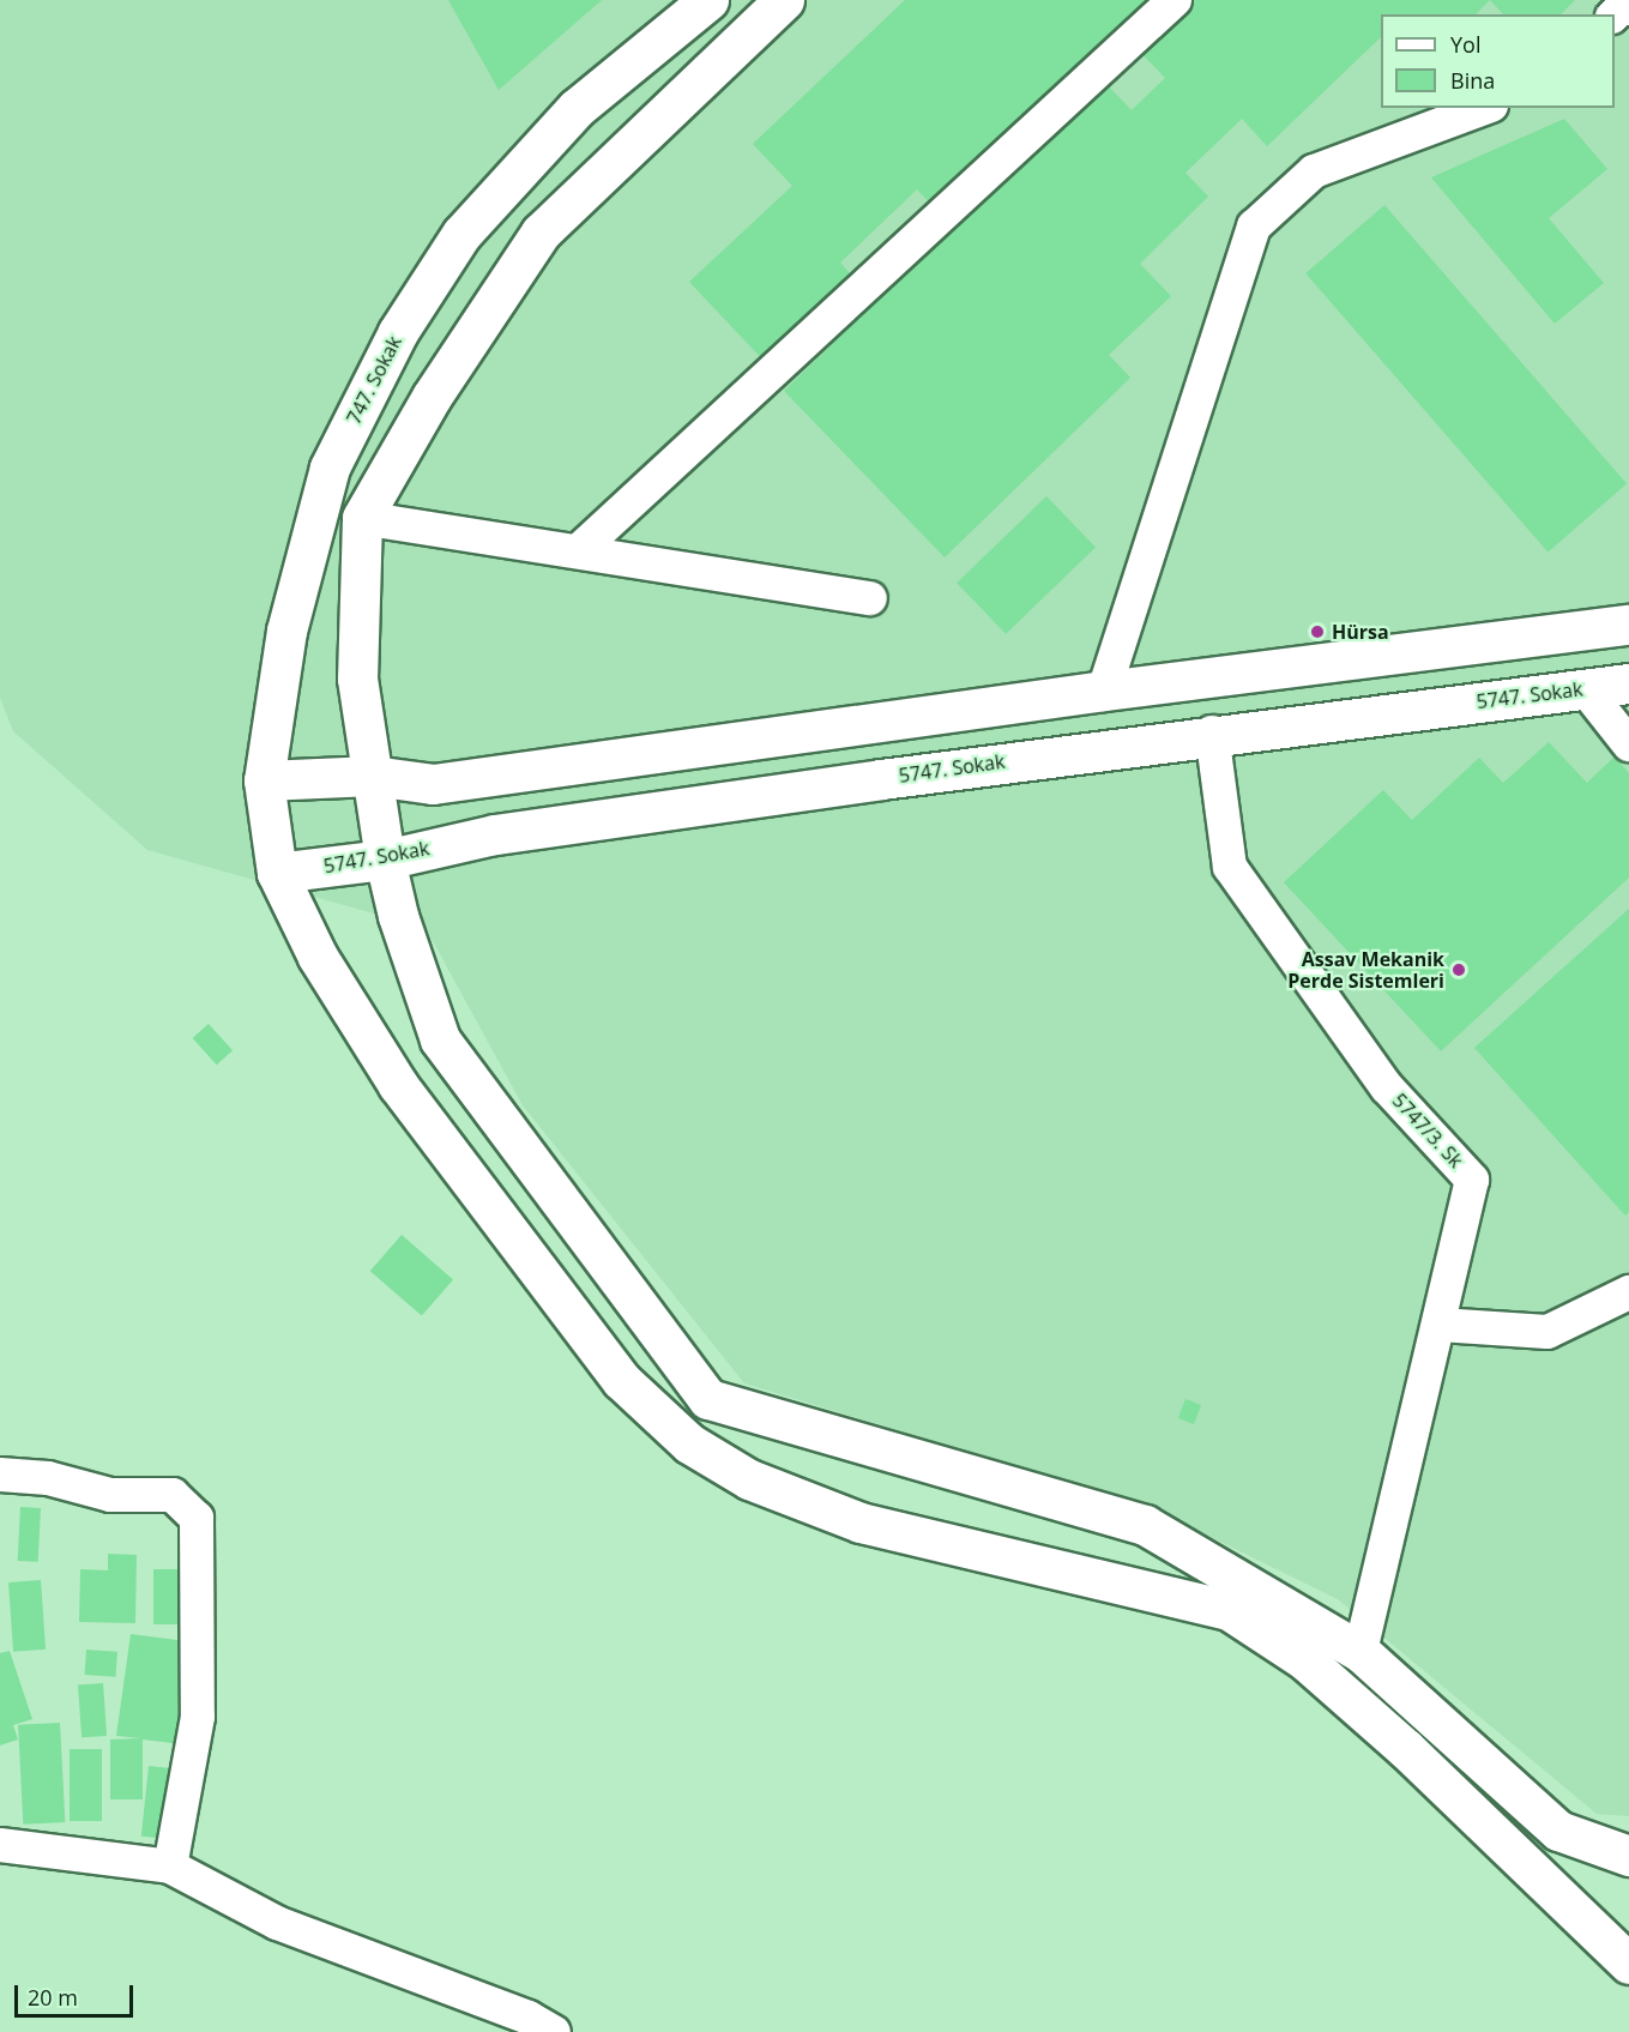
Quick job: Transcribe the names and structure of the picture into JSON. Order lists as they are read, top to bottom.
{
  "streets": {
    "main road": ["747. Sokak", "5747. Sokak"],
    "street": ["5747/3. Sk"]
  },
  "crossings": [
    ["747. Sokak", "5747. Sokak"],
    ["5747. Sokak", "5747/3. Sk"]
  ],
  "places": ["Hürsa", "Assav Mekanik Perde Sistemleri"],
  "legend": ["Yol", "Bina"],
  "scale_bar": "20 m"
}
